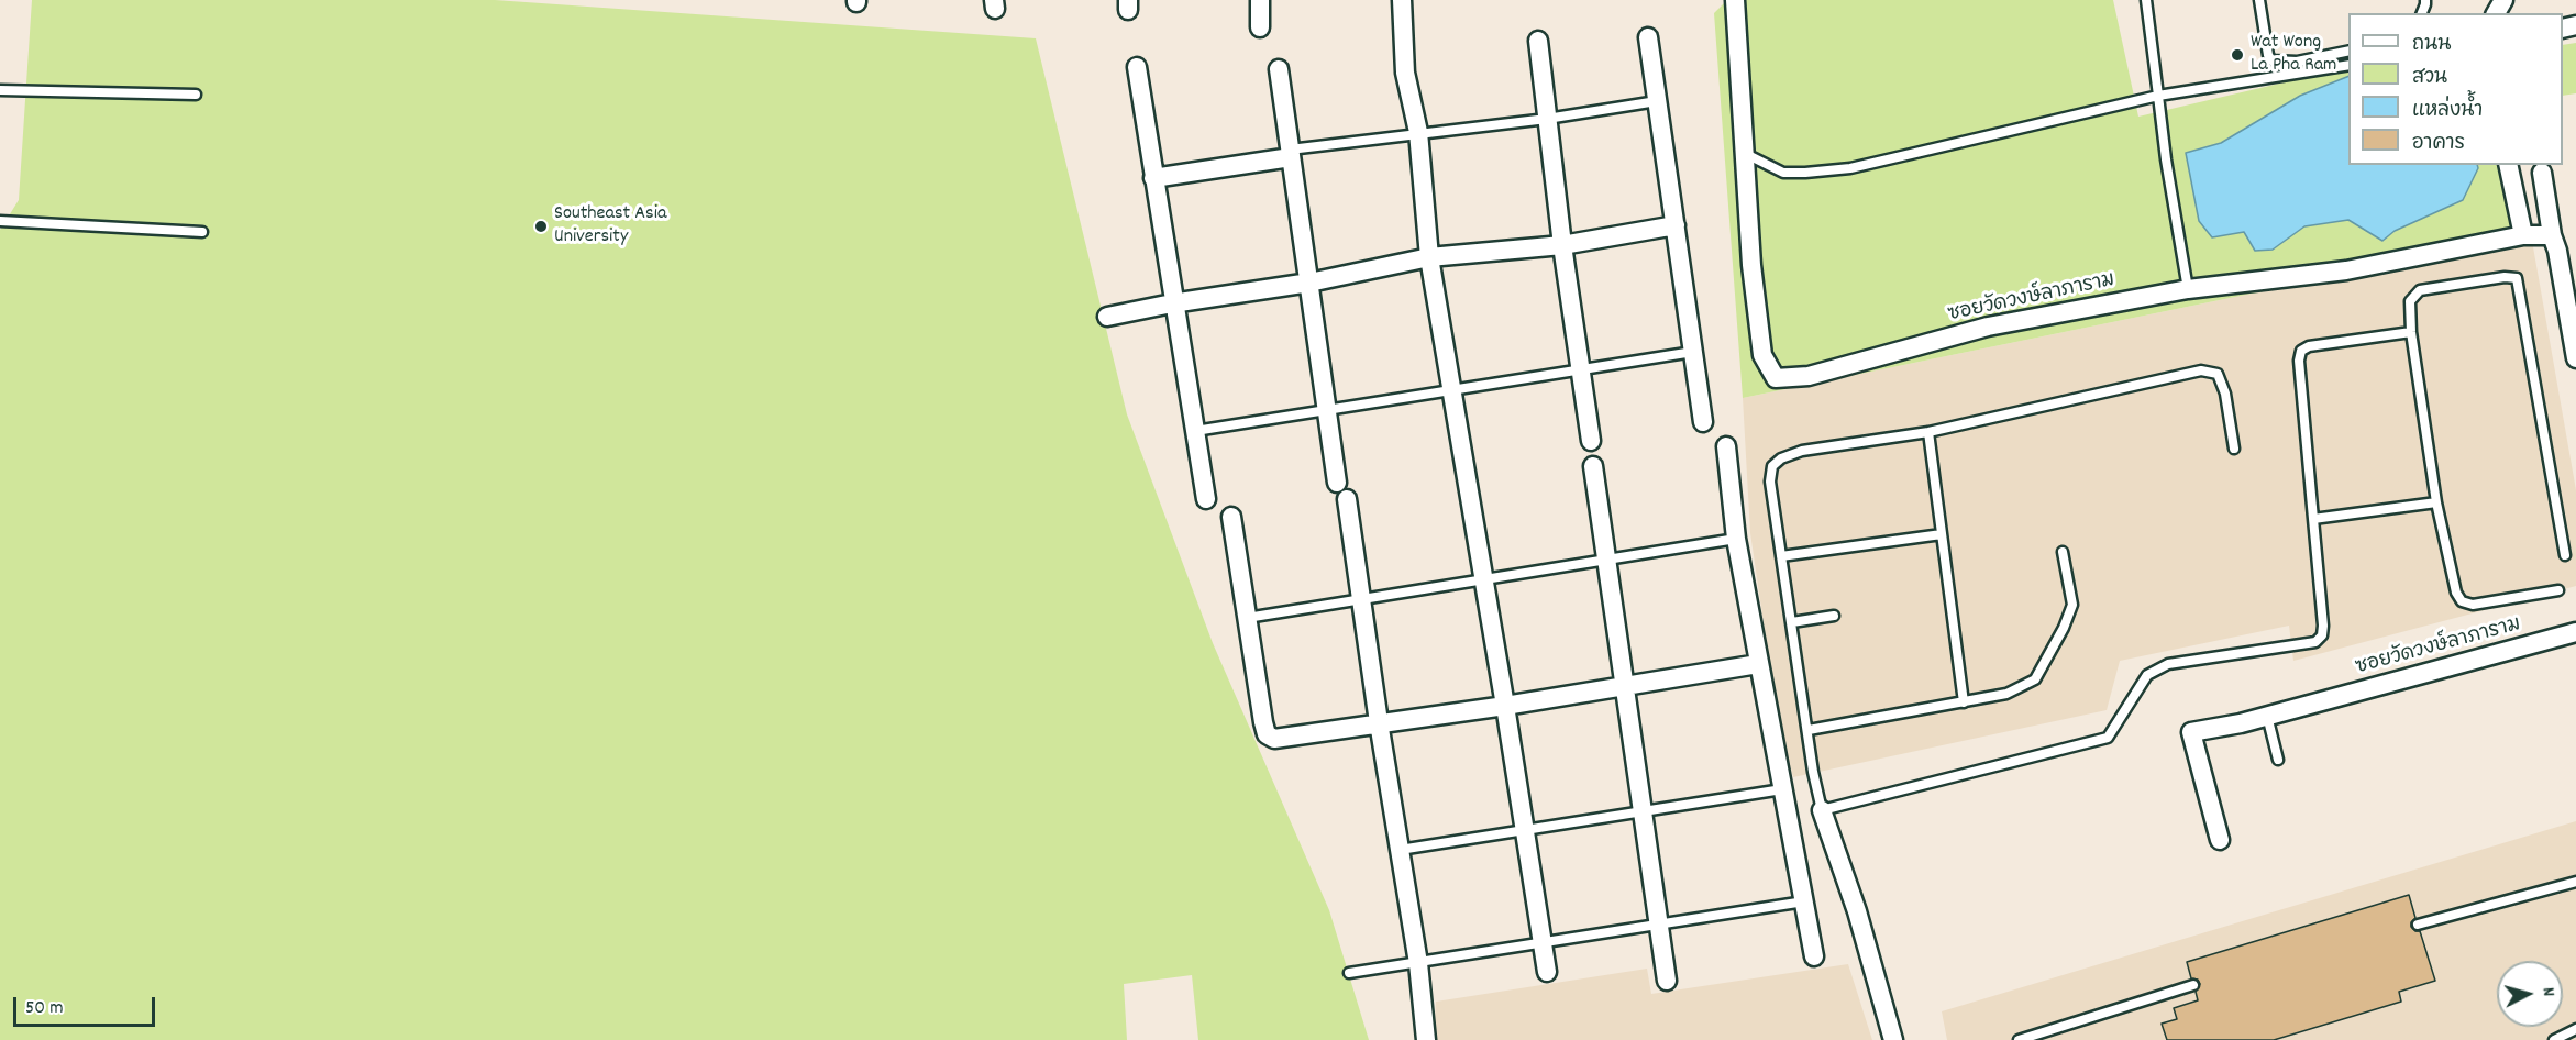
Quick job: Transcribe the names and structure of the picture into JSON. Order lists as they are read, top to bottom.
{
  "streets": {
    "street": ["ซอยวัดวงษ์ลาภาราม"]
  },
  "places": ["Wat Wong La Pha Ram", "Southeast Asia University"],
  "legend": [
    "ถนน",
    "สวน",
    "แหล่งน้ำ",
    "อาคาร"
  ],
  "scale_bar": "50 m",
  "north": "right"
}
